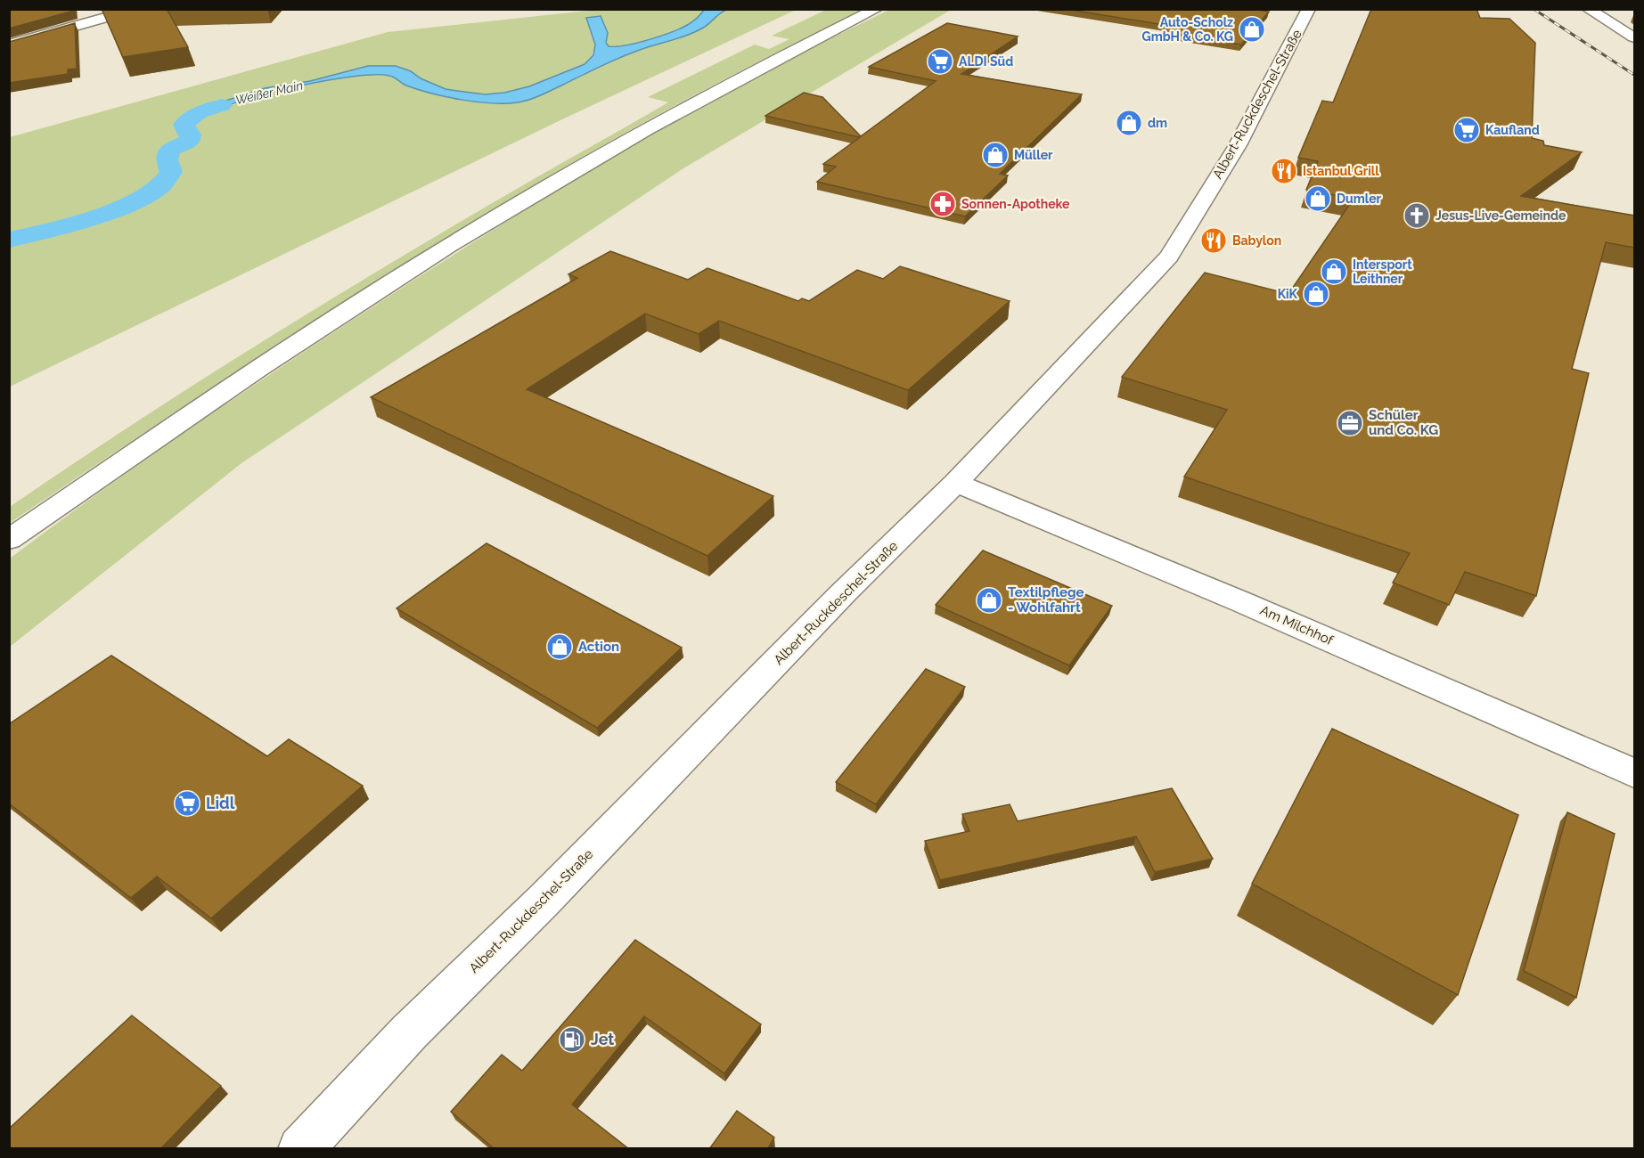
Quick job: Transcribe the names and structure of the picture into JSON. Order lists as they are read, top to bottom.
{
  "streets": {
    "main road": ["Albert-Ruckdeschel-Straße", "Am Milchhof"]
  },
  "crossings": [
    ["Albert-Ruckdeschel-Straße", "Am Milchhof"]
  ],
  "water": ["Weißer Main"],
  "places": {
    "shop": [
      "Auto-Scholz GmbH & Co. KG",
      "dm",
      "Müller",
      "Dumler",
      "Intersport Leithner",
      "KiK",
      "Textilpflege - Wohlfahrt",
      "Action"
    ],
    "supermarket": ["ALDI Süd", "Kaufland", "Lidl"],
    "restaurant": ["Istanbul Grill", "Babylon"],
    "pharmacy": ["Sonnen-Apotheke"],
    "church": ["Jesus-Live-Gemeinde"],
    "office": ["Schüler und Co. KG"],
    "fuel station": ["Jet"]
  }
}
